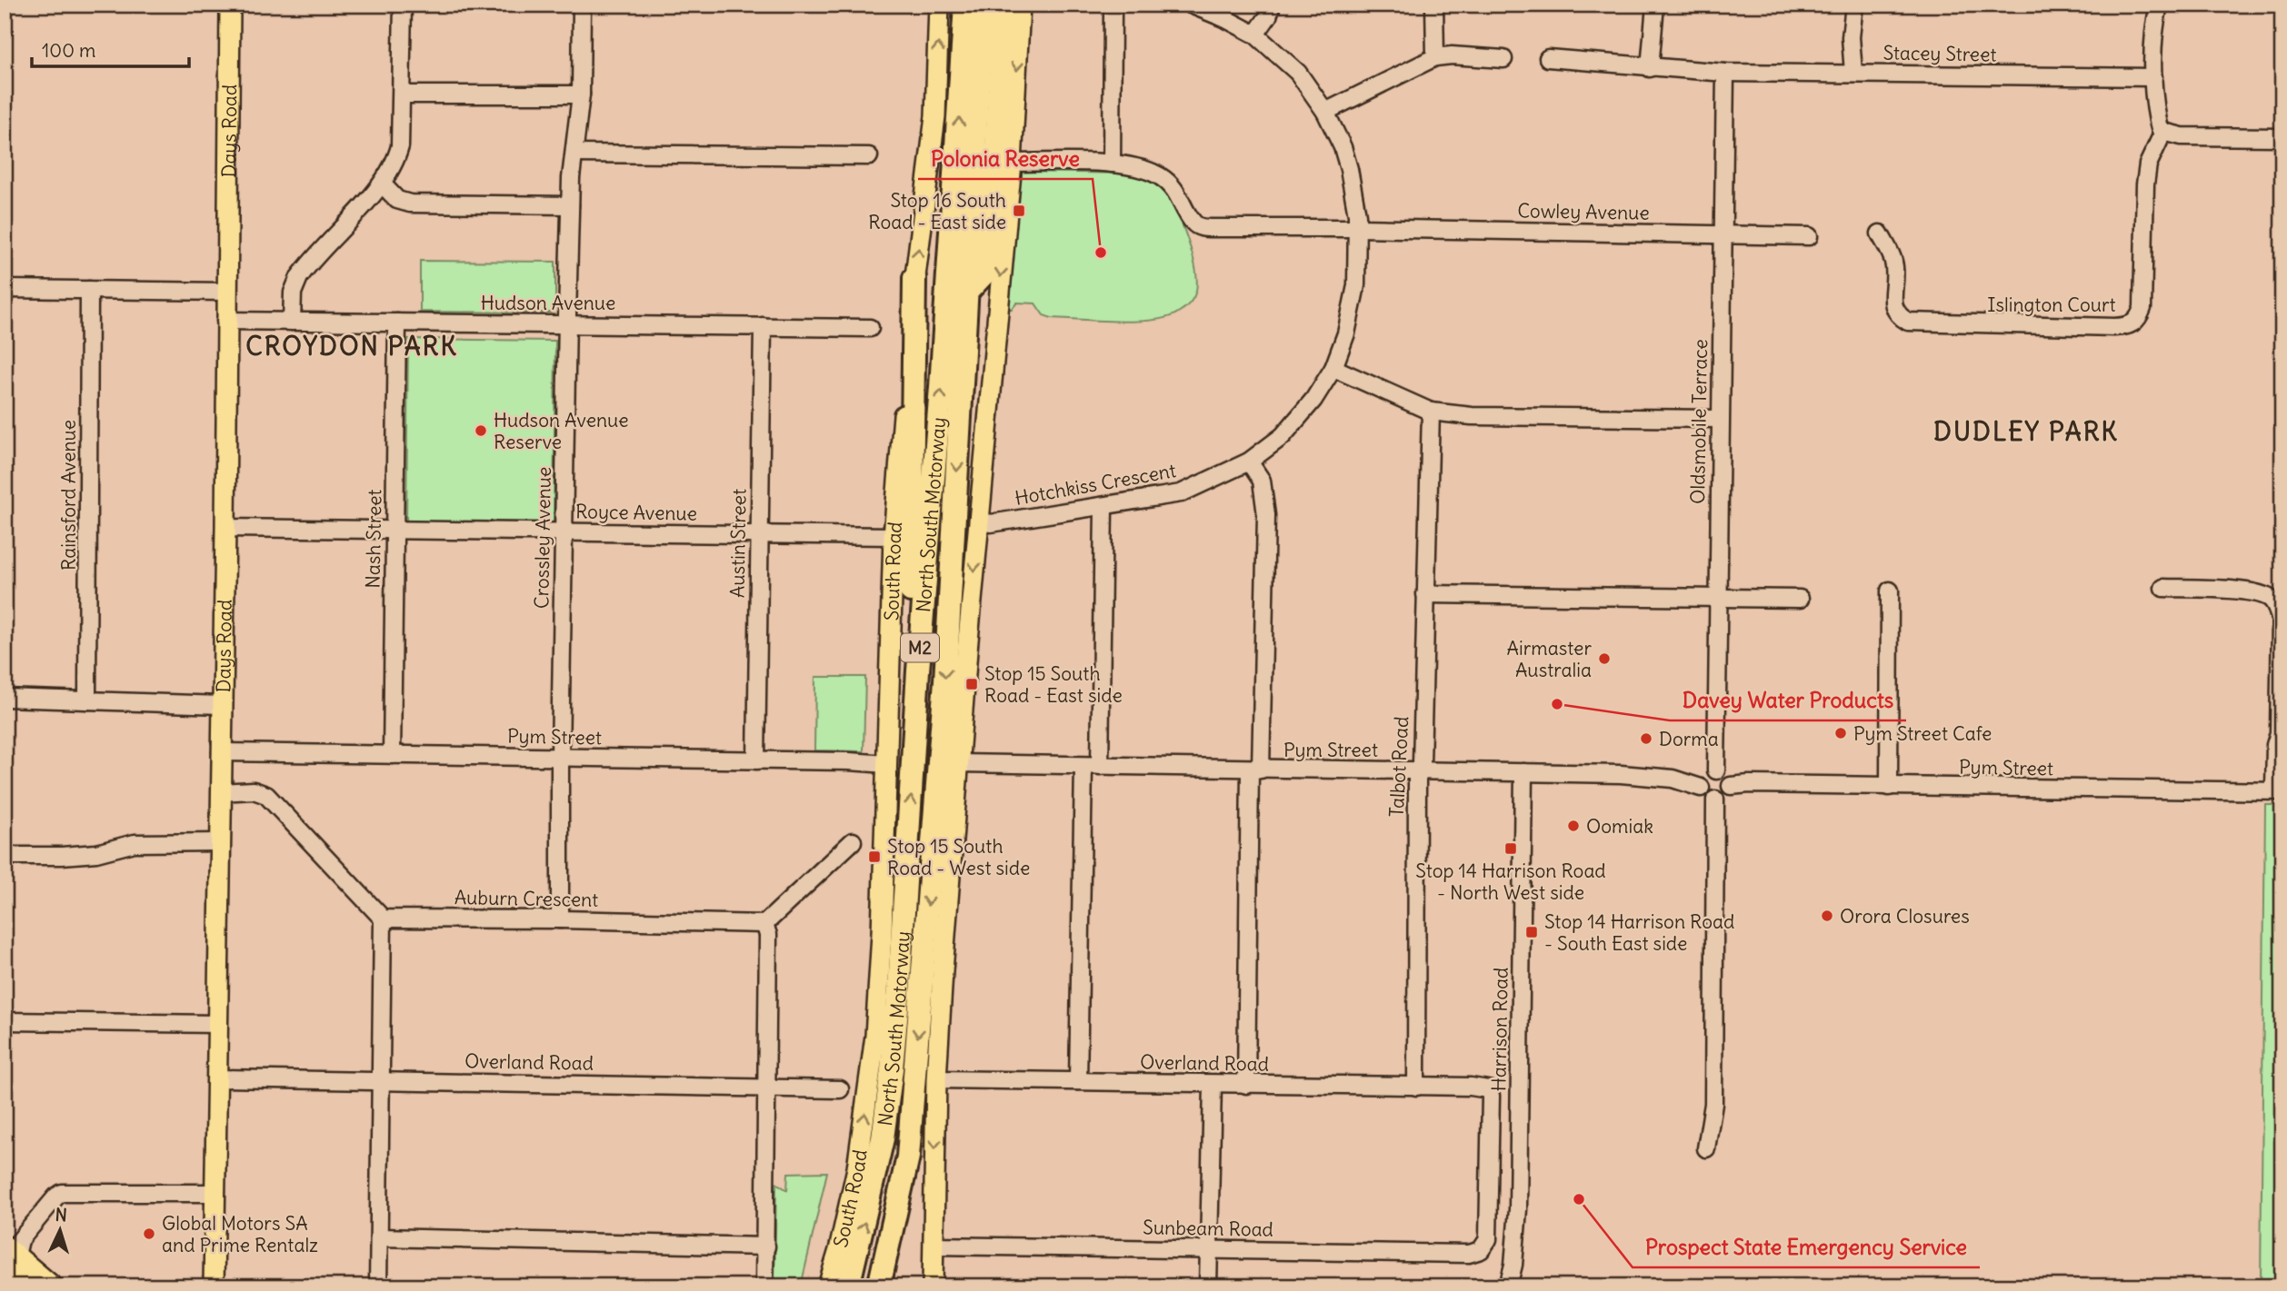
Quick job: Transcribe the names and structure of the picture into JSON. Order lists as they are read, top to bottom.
{
  "streets": {
    "highway": ["North South Motorway", "M2"],
    "main road": ["Days Road", "South Road"],
    "street": [
      "Stacey Street",
      "Cowley Avenue",
      "Hudson Avenue",
      "Islington Court",
      "Oldsmobile Terrace",
      "Hotchkiss Crescent",
      "Rainsford Avenue",
      "Royce Avenue",
      "Crossley Avenue",
      "Nash Street",
      "Austin Street",
      "Pym Street",
      "Talbot Road",
      "Auburn Crescent",
      "Harrison Road",
      "Overland Road",
      "Sunbeam Road"
    ]
  },
  "crossings": [
    ["Stacey Street", "Oldsmobile Terrace"],
    ["Days Road", "Hudson Avenue"],
    ["Days Road", "Royce Avenue"],
    ["Days Road", "Pym Street"],
    ["Days Road", "Overland Road"],
    ["Cowley Avenue", "Oldsmobile Terrace"],
    ["Cowley Avenue", "Hotchkiss Crescent"],
    ["Hudson Avenue", "Crossley Avenue"],
    ["Hudson Avenue", "Nash Street"],
    ["Hudson Avenue", "Austin Street"],
    ["Oldsmobile Terrace", "Pym Street"],
    ["Royce Avenue", "Crossley Avenue"],
    ["Royce Avenue", "Nash Street"],
    ["Royce Avenue", "Austin Street"],
    ["Royce Avenue", "South Road"],
    ["Crossley Avenue", "Pym Street"],
    ["Crossley Avenue", "Auburn Crescent"],
    ["Nash Street", "Pym Street"],
    ["Austin Street", "Pym Street"],
    ["South Road", "Pym Street"],
    ["Pym Street", "Talbot Road"],
    ["Pym Street", "Harrison Road"],
    ["Talbot Road", "Overland Road"],
    ["Overland Road", "Sunbeam Road"]
  ],
  "districts": ["CROYDON PARK", "DUDLEY PARK"],
  "places": {
    "transit": [
      "Stop 16 South Road - East side",
      "Stop 15 South Road - East side",
      "Stop 14 Harrison Road - North West side",
      "Stop 15 South Road - West side",
      "Stop 14 Harrison Road - South East side"
    ],
    "other": [
      "Polonia Reserve",
      "Hudson Avenue Reserve",
      "Airmaster Australia",
      "Davey Water Products",
      "Pym Street Cafe",
      "Dorma",
      "Oomiak",
      "Orora Closures",
      "Prospect State Emergency Service",
      "Global Motors SA and Prime Rentalz"
    ]
  },
  "scale_bar": "100 m",
  "north": "top"
}
